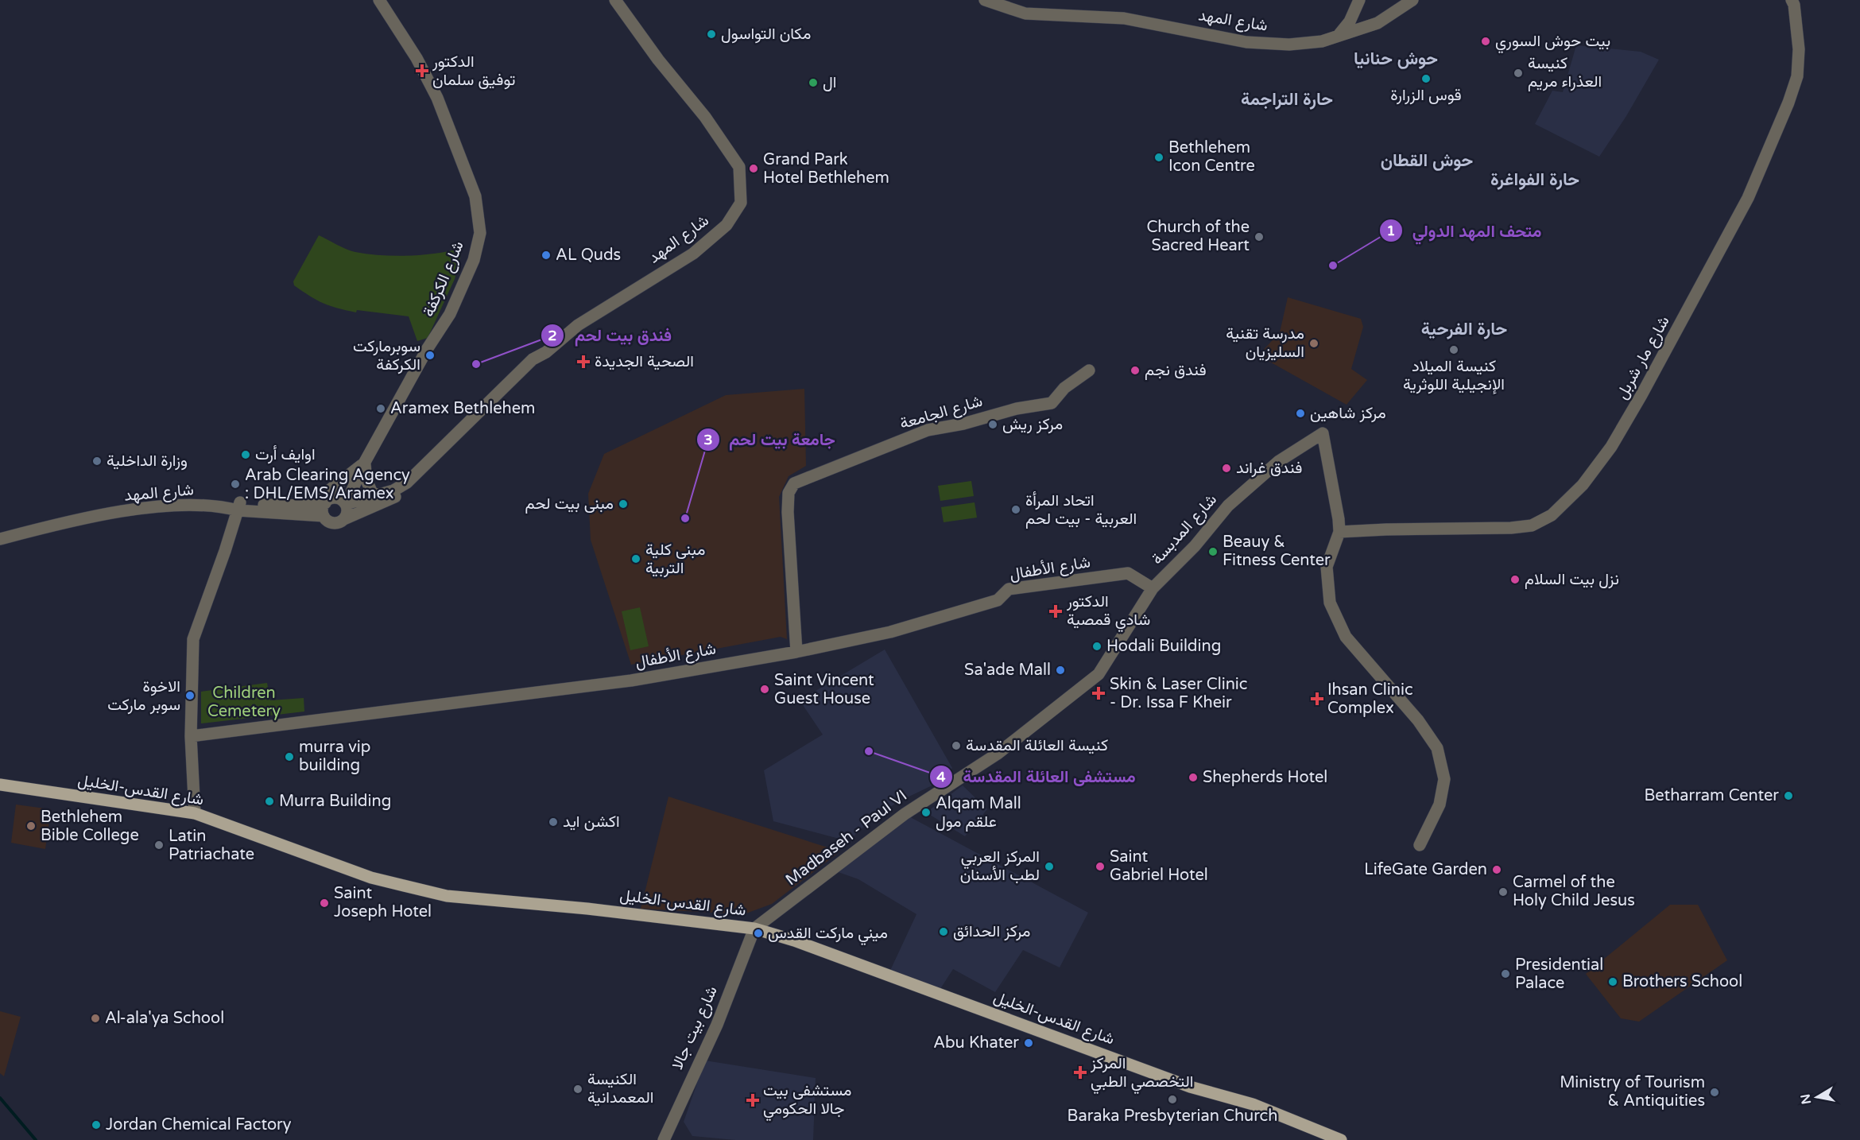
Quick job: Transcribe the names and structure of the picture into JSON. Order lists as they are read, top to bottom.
{
  "streets": {
    "main road": ["شارع القدس-الخليل"],
    "street": [
      "شارع المهد",
      "شارع الكركفة",
      "شارع مار شربل",
      "شارع الجامعة",
      "شارع المدبسة",
      "شارع الأطفال",
      "Madbaseh - Paul VI",
      "شارع بيت جالا"
    ]
  },
  "crossings": [
    ["شارع المهد", "شارع الكركفة"],
    ["شارع مار شربل", "شارع المدبسة"],
    ["شارع الجامعة", "شارع الأطفال"],
    ["شارع المدبسة", "شارع الأطفال"],
    ["شارع المدبسة", "Madbaseh - Paul VI"],
    ["شارع القدس-الخليل", "Madbaseh - Paul VI"],
    ["شارع القدس-الخليل", "شارع بيت جالا"],
    ["Madbaseh - Paul VI", "شارع بيت جالا"]
  ],
  "districts": [
    "حوش حنانيا",
    "حارة التراجمة",
    "حوش القطان",
    "حارة الفواغرة",
    "حارة الفرحية"
  ],
  "parks": ["Children Cemetery"],
  "places": {
    "other": [
      "مكان التواسول",
      "بيت حوش السوري",
      "كنيسة العذراء مريم",
      "قوس الزرارة",
      "ال",
      "Bethlehem Icon Centre",
      "Grand Park Hotel Bethlehem",
      "Church of the Sacred Heart",
      "AL Quds",
      "متحف المهد الدولي",
      "مدرسة تقنية السليزيان",
      "كنيسة الميلاد الإنجيلية اللوثرية",
      "سوبرماركت الكركفة",
      "فندق بيت لحم",
      "فندق نجم",
      "Aramex Bethlehem",
      "مركز شاهين",
      "مركز ريش",
      "اوايف أرت",
      "وزارة الداخلية",
      "فندق غراند",
      "Arab Clearing Agency : DHL/EMS/Aramex",
      "مبنى بيت لحم",
      "اتحاد المرأة العربية - بيت لحم",
      "جامعة بيت لحم",
      "Beauy & Fitness Center",
      "مبنى كلية التربية",
      "نزل بيت السلام",
      "Hodali Building",
      "Sa'ade Mall",
      "Saint Vincent Guest House",
      "الاخوة سوبر ماركت",
      "كنيسة العائلة المقدسة",
      "مستشفى العائلة المقدسة",
      "murra vip building",
      "Shepherds Hotel",
      "Betharram Center",
      "Murra Building",
      "Alqam Mall علقم مول",
      "اكشن ايد",
      "Bethlehem Bible College",
      "Latin Patriachate",
      "المركز العربي لطب الأسنان",
      "Saint Gabriel Hotel",
      "LifeGate Garden",
      "Carmel of the Holy Child Jesus",
      "Saint Joseph Hotel",
      "مركز الحدائق",
      "ميني ماركت القدس",
      "Presidential Palace",
      "Brothers School",
      "Al-ala'ya School",
      "Abu Khater",
      "الكنيسة المعمدانية",
      "Ministry of Tourism & Antiquities",
      "Baraka Presbyterian Church",
      "Jordan Chemical Factory"
    ],
    "health": [
      "الدكتور توفيق سلمان",
      "الصحية الجديدة",
      "الدكتور شادي قمصية",
      "Skin & Laser Clinic - Dr. Issa F Kheir",
      "Ihsan Clinic Complex",
      "المركز التخصصي الطبي",
      "مستشفى بيت جالا الحكومي"
    ]
  },
  "north": "left"
}
